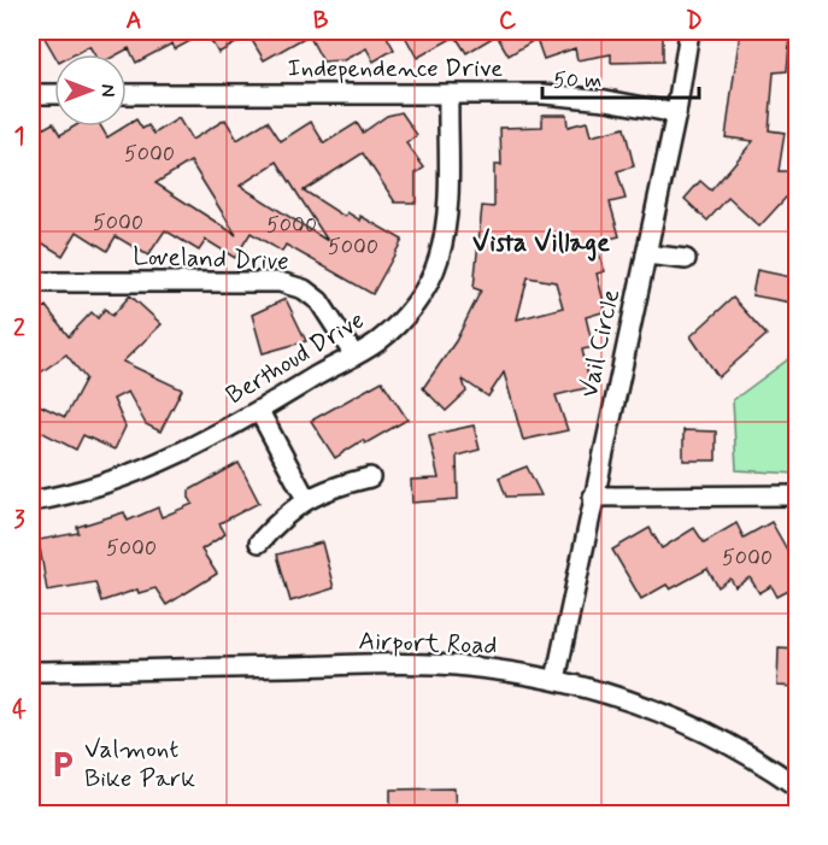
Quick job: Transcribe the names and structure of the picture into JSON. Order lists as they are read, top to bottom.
{
  "streets": {
    "street": [
      "Independence Drive",
      "Loveland Drive",
      "Vail Circle",
      "Berthoud Drive",
      "Airport Road"
    ]
  },
  "crossings": [
    ["Independence Drive", "Vail Circle"],
    ["Independence Drive", "Berthoud Drive"],
    ["Loveland Drive", "Berthoud Drive"],
    ["Vail Circle", "Airport Road"]
  ],
  "districts": ["Vista Village"],
  "places": {
    "parking": ["Valmont Bike Park"]
  },
  "house_numbers": [
    "5000",
    "5000",
    "5000",
    "5000",
    "5000",
    "5000"
  ],
  "scale_bar": "50 m",
  "north": "right",
  "grid": {
    "columns": [
      "A",
      "B",
      "C",
      "D"
    ],
    "rows": [
      "1",
      "2",
      "3",
      "4"
    ]
  }
}
